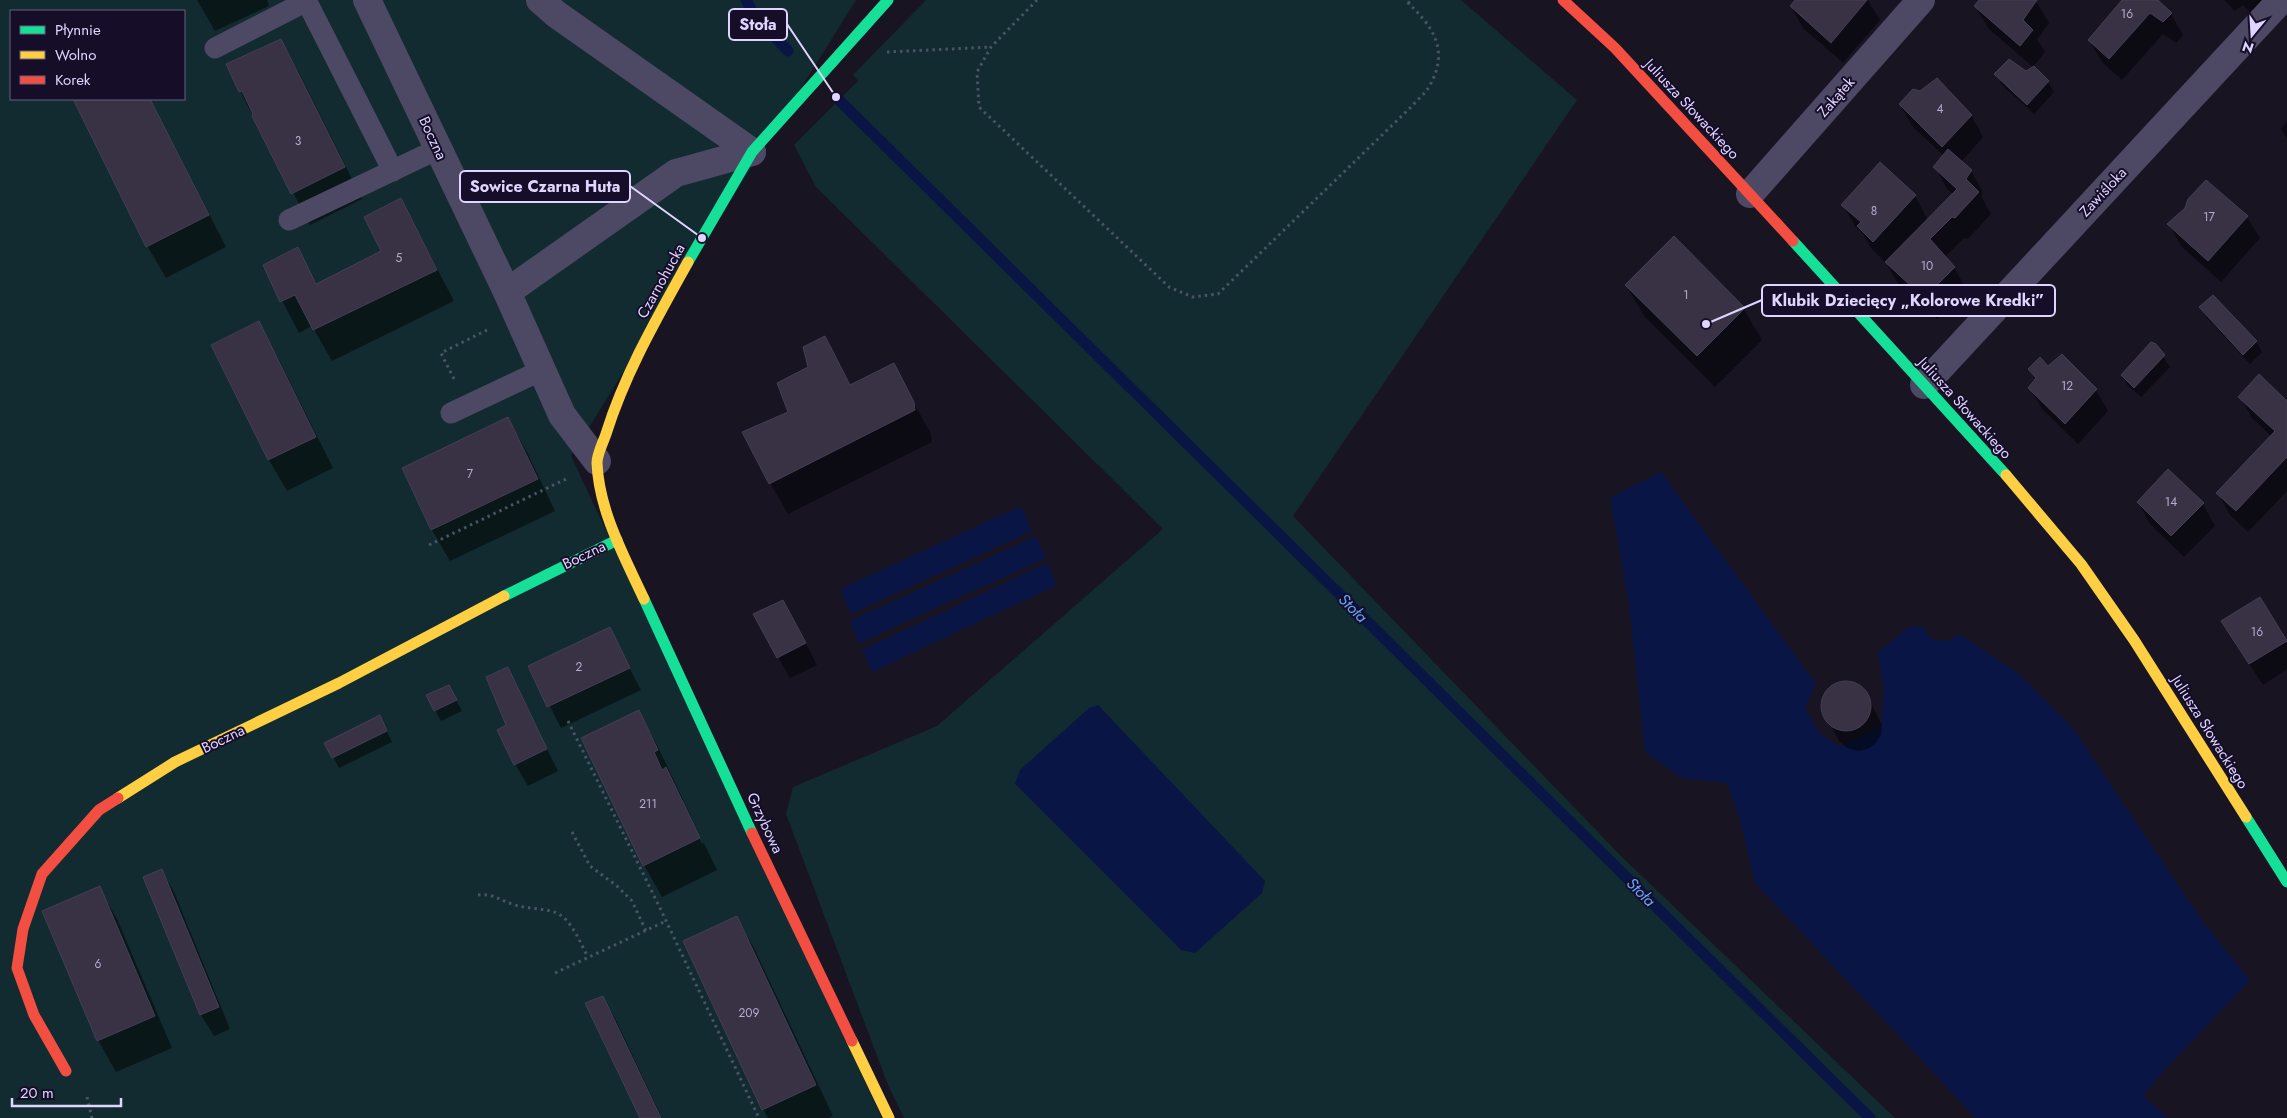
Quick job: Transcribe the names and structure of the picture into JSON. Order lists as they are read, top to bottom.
{
  "streets": {
    "street": [
      "Zakątek",
      "Juliusza Słowackiego",
      "Boczna",
      "Zawiśloka",
      "Czarnohucka",
      "Grzybowa"
    ]
  },
  "crossings": [
    ["Zakątek", "Juliusza Słowackiego"],
    ["Juliusza Słowackiego", "Zawiśloka"],
    ["Boczna", "Czarnohucka"],
    ["Boczna", "Grzybowa"],
    ["Czarnohucka", "Grzybowa"]
  ],
  "water": ["Stoła"],
  "places": ["Stoła", "Sowice Czarna Huta", "Klubik Dziecięcy „Kolorowe Kredki”"],
  "house_numbers": [
    "16",
    "4",
    "3",
    "8",
    "17",
    "5",
    "10",
    "1",
    "12",
    "7",
    "14",
    "16",
    "2",
    "211",
    "6",
    "209"
  ],
  "legend": ["Płynnie", "Wolno", "Korek"],
  "scale_bar": "20 m",
  "north": "bottom"
}
